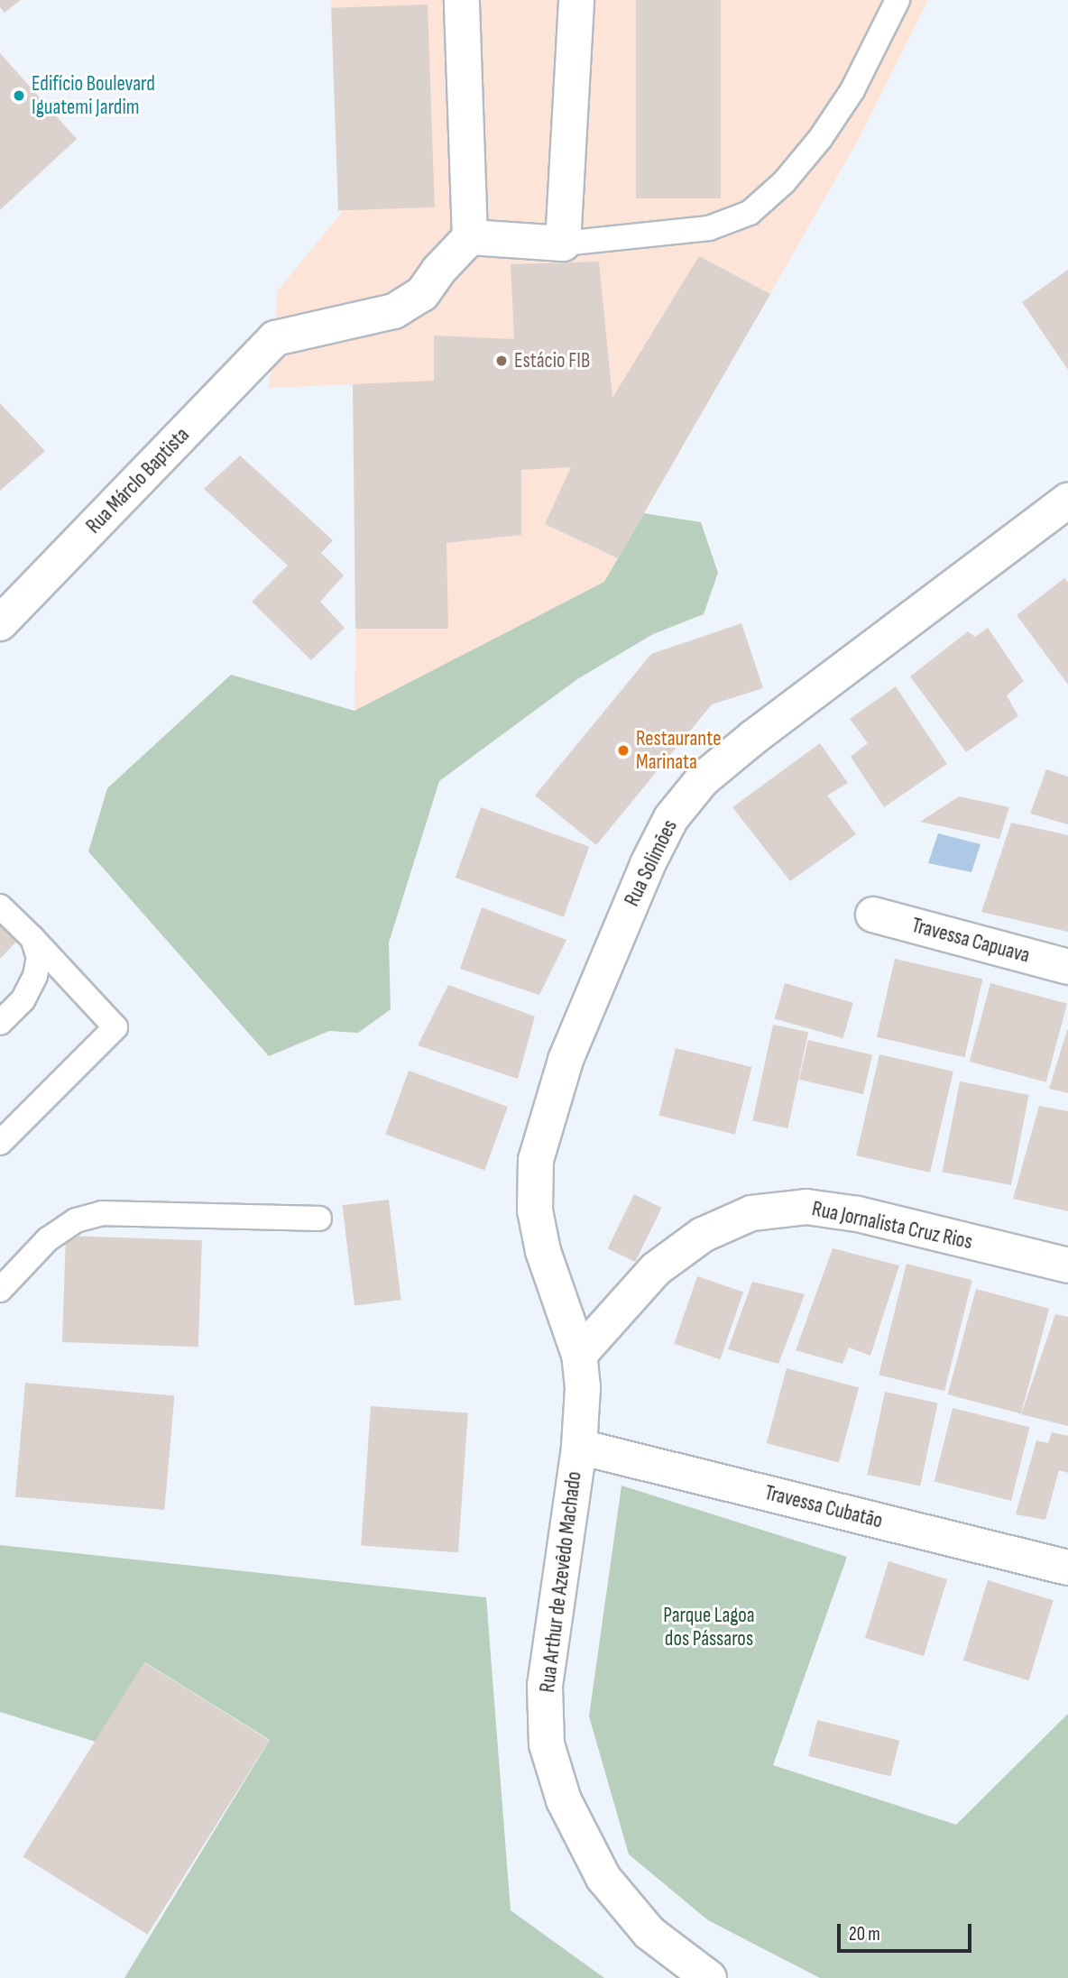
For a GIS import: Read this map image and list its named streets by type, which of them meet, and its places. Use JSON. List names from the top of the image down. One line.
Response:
{"streets":{"street":["Rua Márclo Baptista","Rua Solimões","Travessa Capuava","Rua Jornalista Cruz Rios","Travessa Cubatão","Rua Arthur de Azevêdo Machado"]},"crossings":[["Rua Solimões","Rua Jornalista Cruz Rios"],["Rua Solimões","Rua Arthur de Azevêdo Machado"],["Rua Jornalista Cruz Rios","Rua Arthur de Azevêdo Machado"],["Travessa Cubatão","Rua Arthur de Azevêdo Machado"]],"parks":["Parque Lagoa dos Pássaros"],"places":["Edifício Boulevard Iguatemi Jardim","Estácio FIB","Restaurante Marinata"],"scale_bar":"20 m"}
